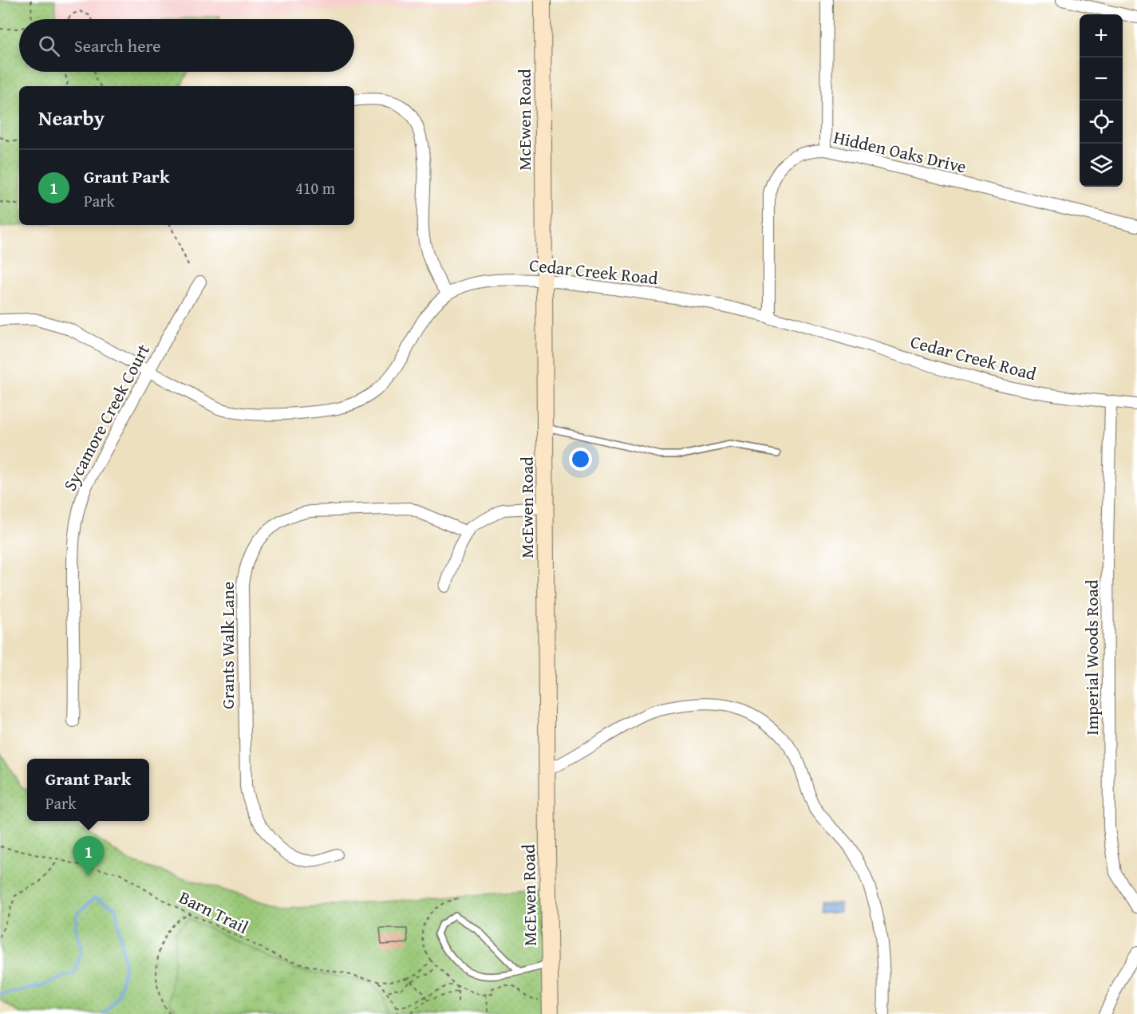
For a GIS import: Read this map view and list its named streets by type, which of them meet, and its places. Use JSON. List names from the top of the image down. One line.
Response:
{"streets":{"street":["McEwen Road","Hidden Oaks Drive","Cedar Creek Road","Sycamore Creek Court","Grants Walk Lane","Imperial Woods Road"],"path":["Barn Trail"]},"crossings":[["McEwen Road","Cedar Creek Road"],["Hidden Oaks Drive","Cedar Creek Road"],["Cedar Creek Road","Sycamore Creek Court"],["Cedar Creek Road","Imperial Woods Road"]],"page":{"map_buttons":["+","−"],"search":"Search here","heading":"Nearby","list":[{"mark":"1","name":"Grant Park","note":"Park","value":"410 m"}],"popup":["Grant Park","Park"],"pins":"1"}}
